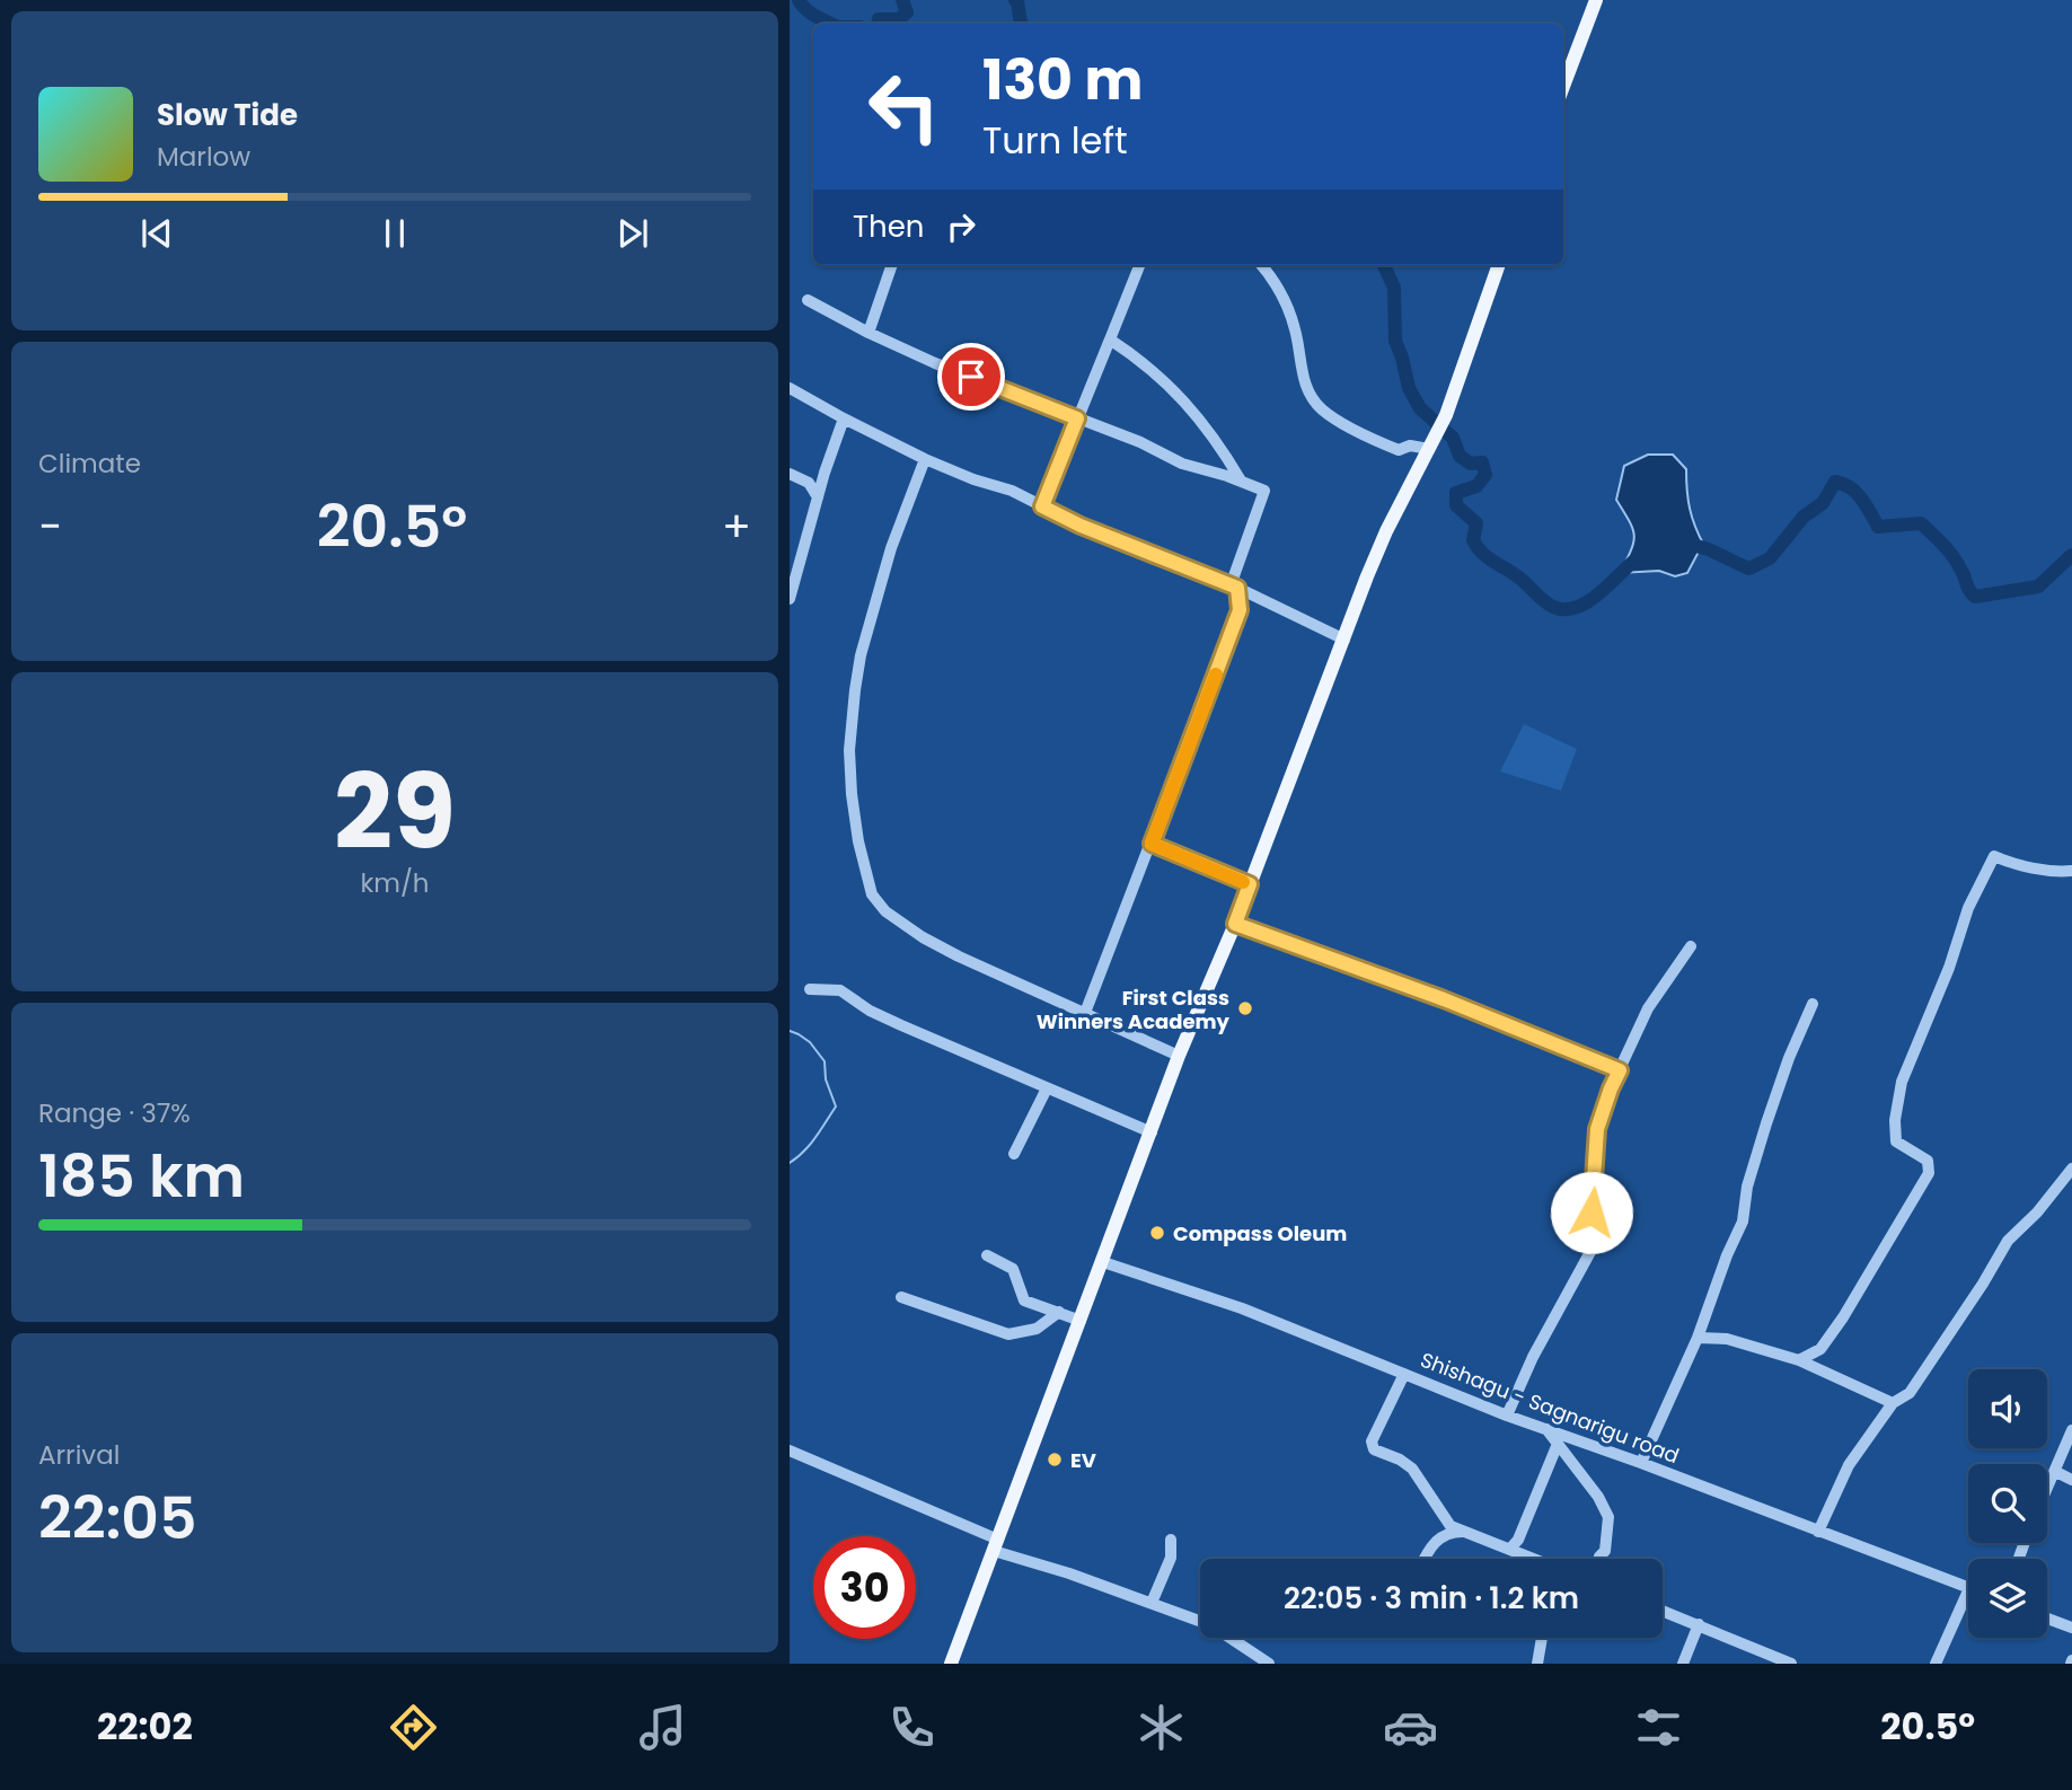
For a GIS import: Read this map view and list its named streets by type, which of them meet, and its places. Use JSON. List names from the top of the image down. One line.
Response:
{"streets":{"street":["Shishagu - Sagnarigu road"]},"places":["First Class Winners Academy","Compass Oleum","EV"],"page":{"turn":["130 m","Turn left"],"song":["Slow Tide","Marlow"],"then":"Then","tile":["Climate",["29","km/h"],["Range · 37%","185 km"],["Arrival","22:05"]],"heat":["−","20.5°","+"],"limit":"30","trip":"22:05 · 3 min · 1.2 km","tabs":["22:02","20.5°"]}}
